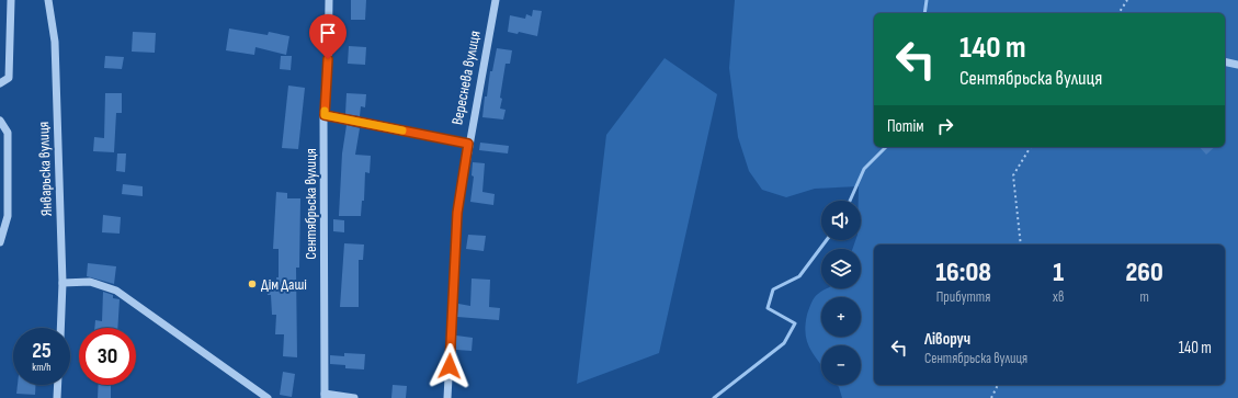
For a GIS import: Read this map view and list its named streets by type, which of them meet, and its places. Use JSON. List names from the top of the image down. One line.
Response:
{"streets":{"street":["Вереснева вулиця","Январьска вулиця","Сентябрьска вулиця"]},"places":["Дім Даші"],"page":{"turn":["140 m","Сентябрьска вулиця"],"then":"Потім","map_buttons":["+","−"],"eta":["16:08","Прибуття","1","хв","260","m"],"list":[{"name":"Ліворуч","note":"Сентябрьска вулиця","value":"140 m"}],"speed":"25 km/h","limit":"30"}}
